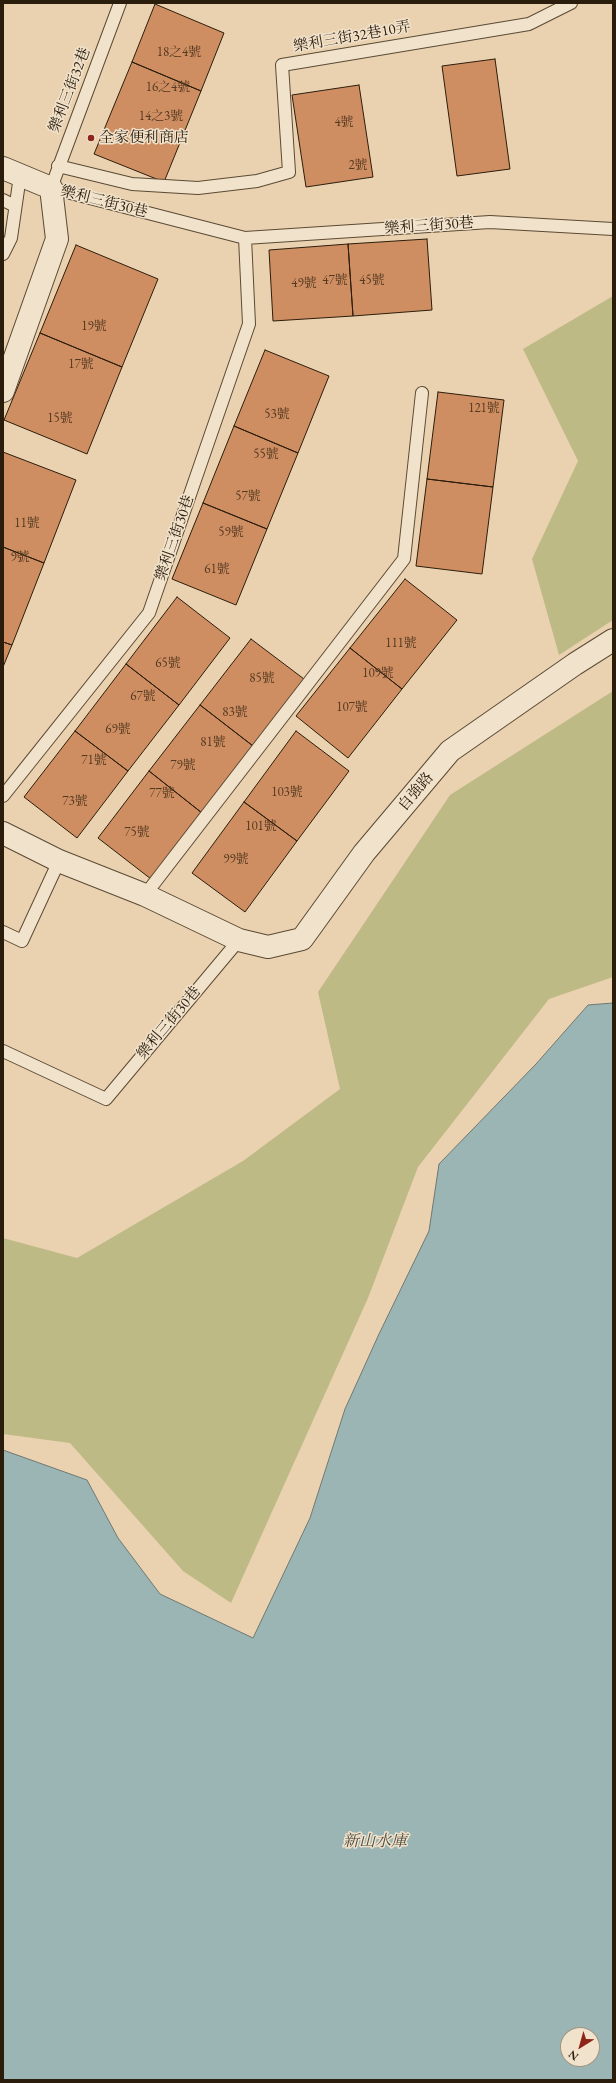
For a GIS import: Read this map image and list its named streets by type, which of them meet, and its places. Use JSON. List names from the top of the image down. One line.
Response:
{"streets":{"street":["樂利三街30巷","自強路"],"lane":["樂利三街32巷10弄","樂利三街32巷"]},"crossings":[["樂利三街32巷10弄","樂利三街32巷"],["樂利三街32巷","樂利三街30巷"],["樂利三街30巷","自強路"]],"water":["新山水庫"],"places":["全家便利商店"],"house_numbers":["18之4號","16之4號","14之3號","4號","2號","47號","45號","49號","19號","17號","121號","53號","15號","55號","57號","11號","59號","9號","61號","111號","65號","109號","85號","67號","107號","83號","69號","81號","71號","79號","103號","77號","73號","101號","75號","99號"],"north":"bottom left"}
